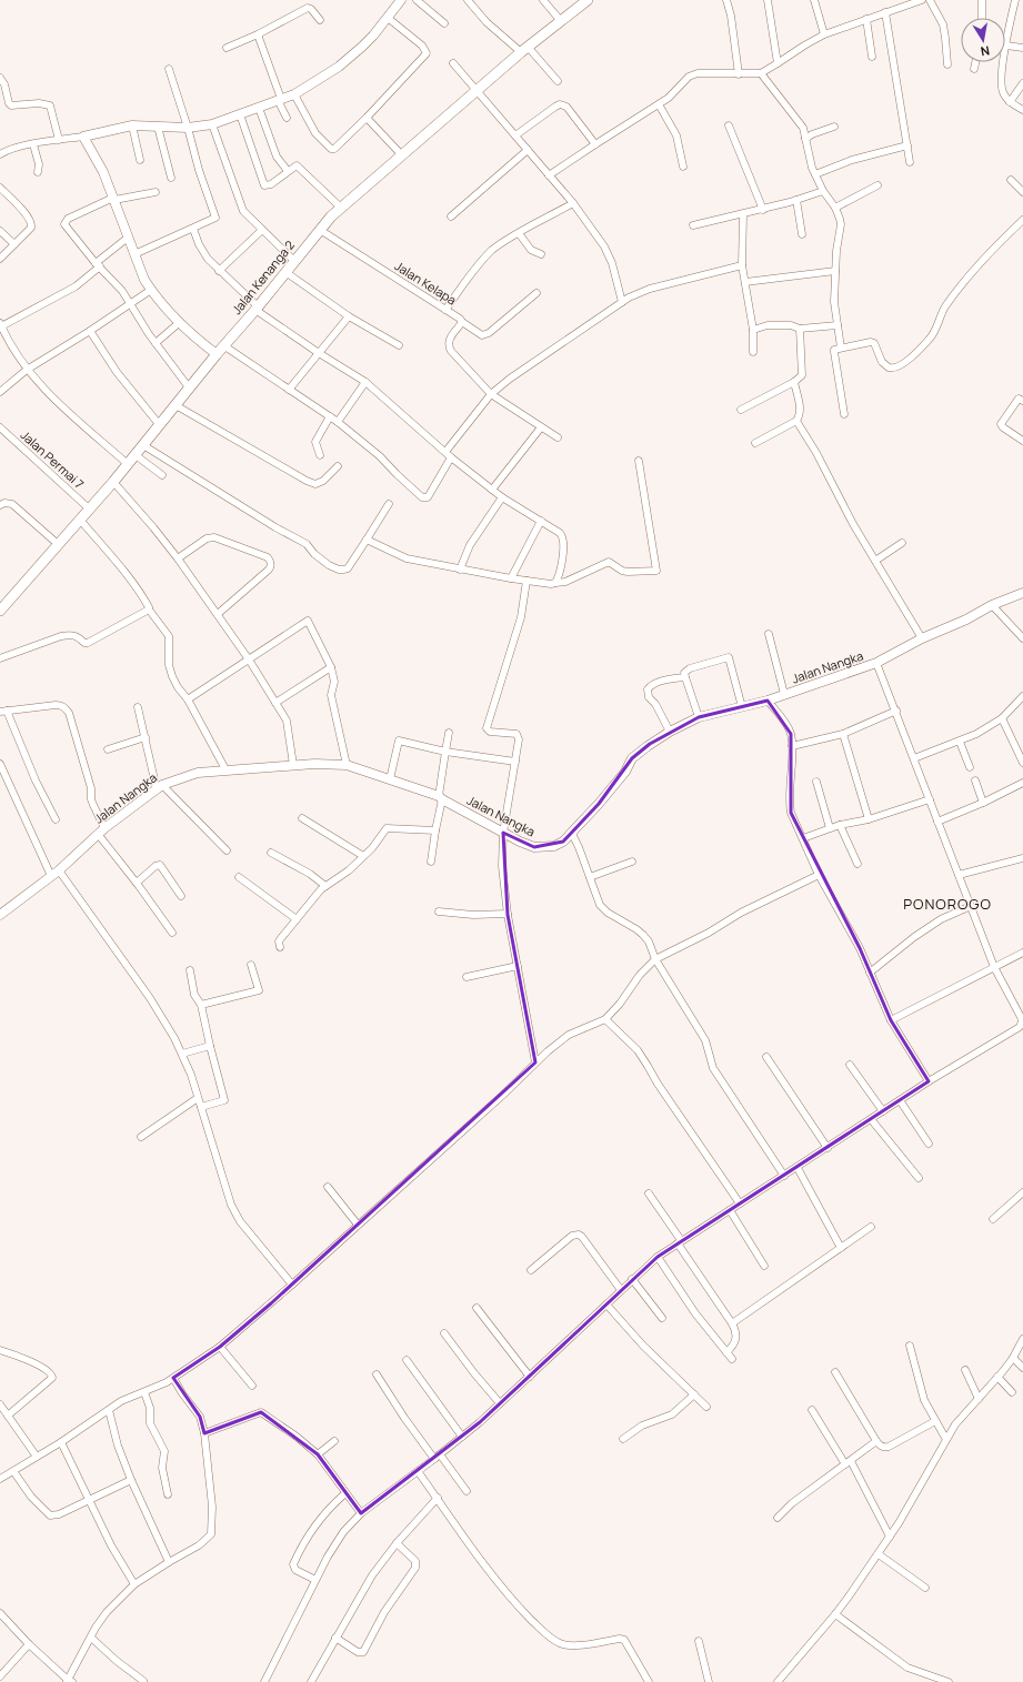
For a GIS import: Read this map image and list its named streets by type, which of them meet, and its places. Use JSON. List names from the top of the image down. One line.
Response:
{"streets":{"main road":["Jalan Kenanga 2"],"street":["Jalan Kelapa","Jalan Permai 7","Jalan Nangka"]},"crossings":[["Jalan Kenanga 2","Jalan Kelapa"],["Jalan Kenanga 2","Jalan Permai 7"]],"districts":["PONOROGO"],"north":"bottom"}
